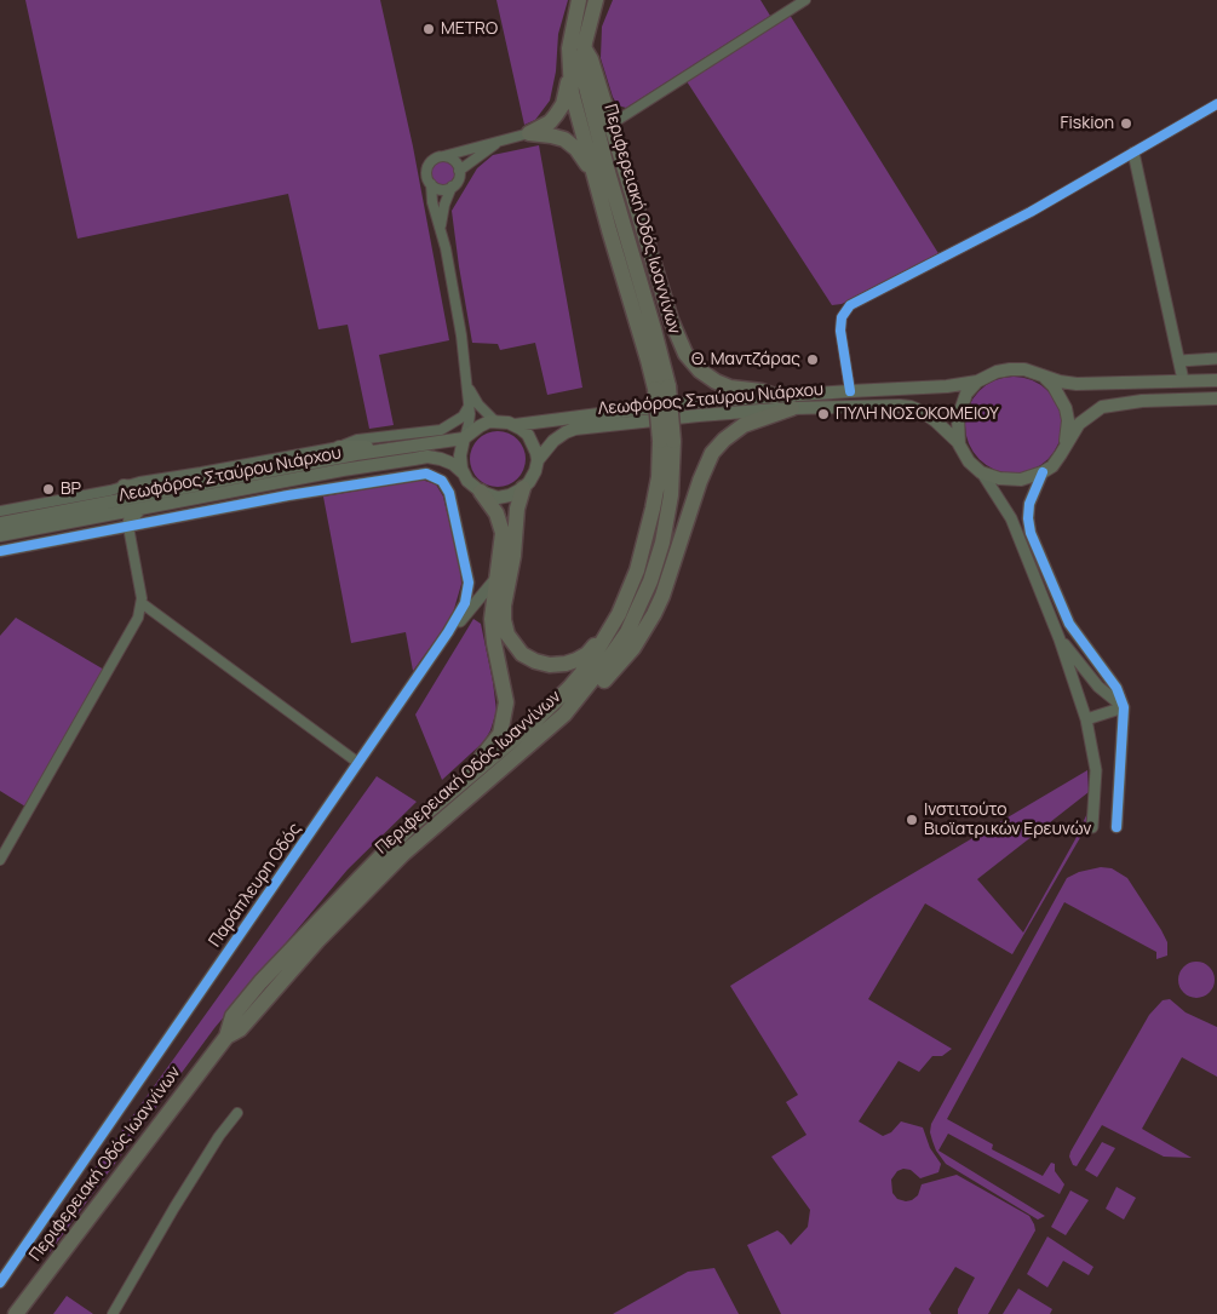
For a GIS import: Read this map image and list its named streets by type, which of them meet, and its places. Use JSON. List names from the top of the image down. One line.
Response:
{"streets":{"highway":["Περιφερειακή Οδός Ιωαννίνων"],"main road":["Λεωφόρος Σταύρου Νιάρχου"],"street":["Παράπλευρη Οδός"]},"places":["METRO","Fiskion","Θ. Μαντζάρας","ΠΥΛΗ ΝΟΣΟΚΟΜΕΙΟΥ","BP","Ινστιτούτο Βιοϊατρικών Ερευνών"]}
